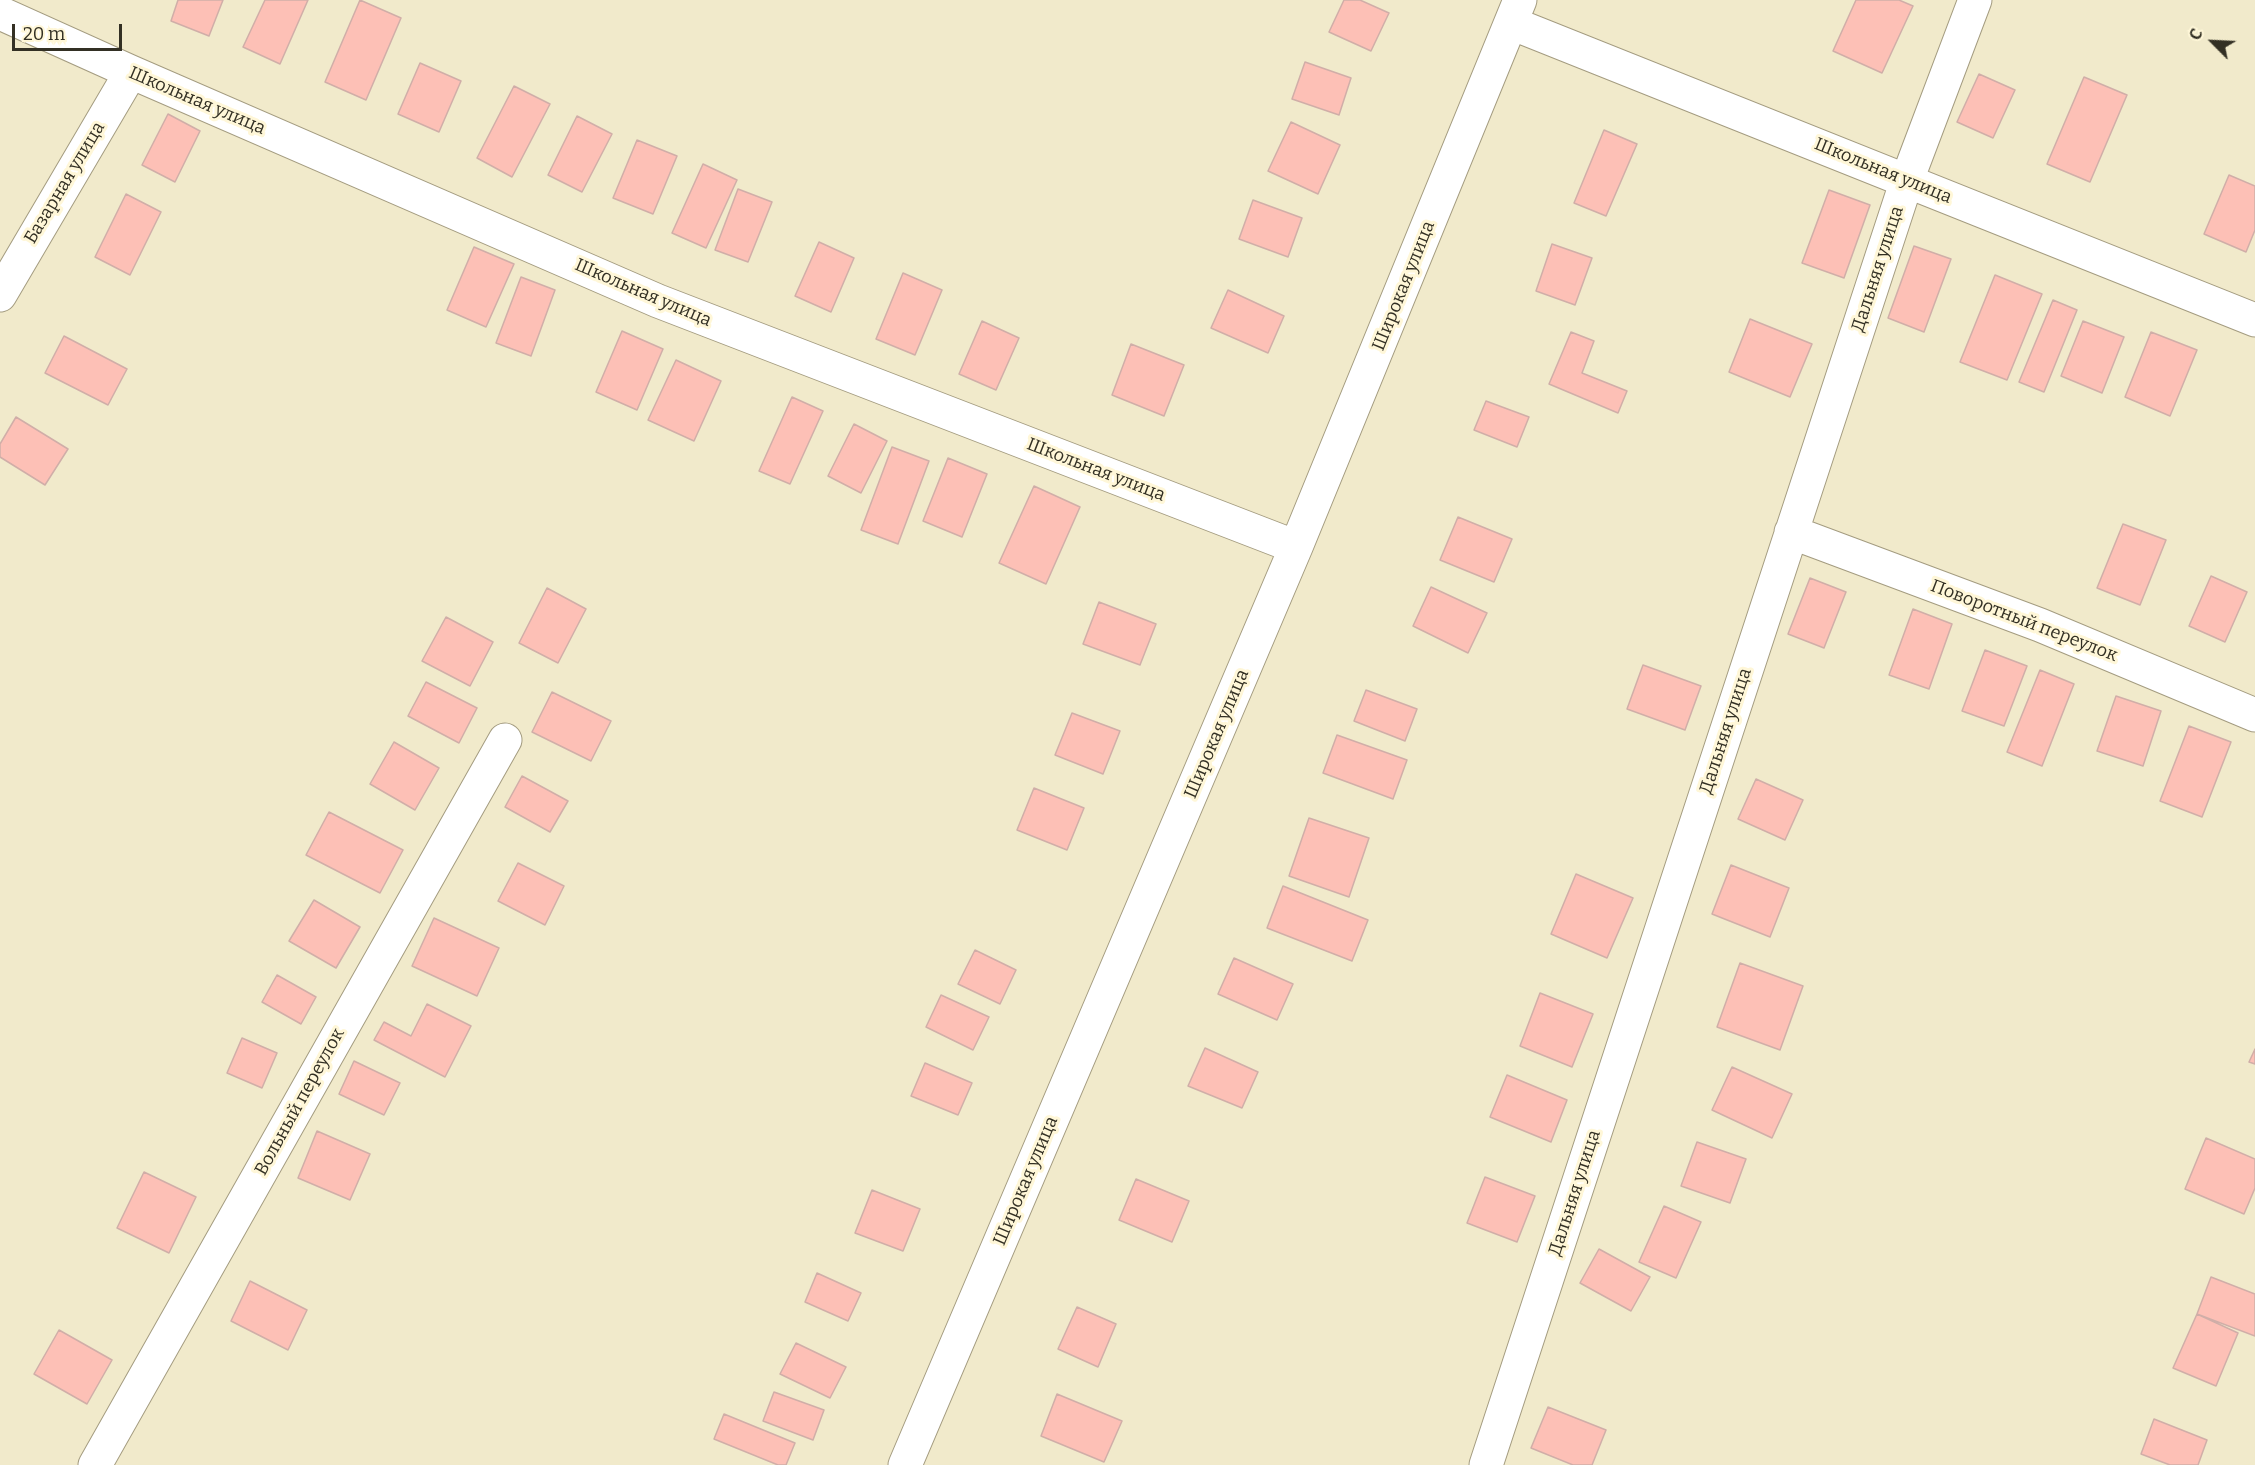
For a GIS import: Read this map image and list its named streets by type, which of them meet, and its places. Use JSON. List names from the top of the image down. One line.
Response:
{"streets":{"street":["Школьная улица","Базарная улица","Дальняя улица","Широкая улица","Поворотный переулок","Вольный переулок"]},"crossings":[["Школьная улица","Базарная улица"],["Школьная улица","Дальняя улица"],["Школьная улица","Широкая улица"],["Дальняя улица","Поворотный переулок"]],"scale_bar":"20 m","north":"top left"}
